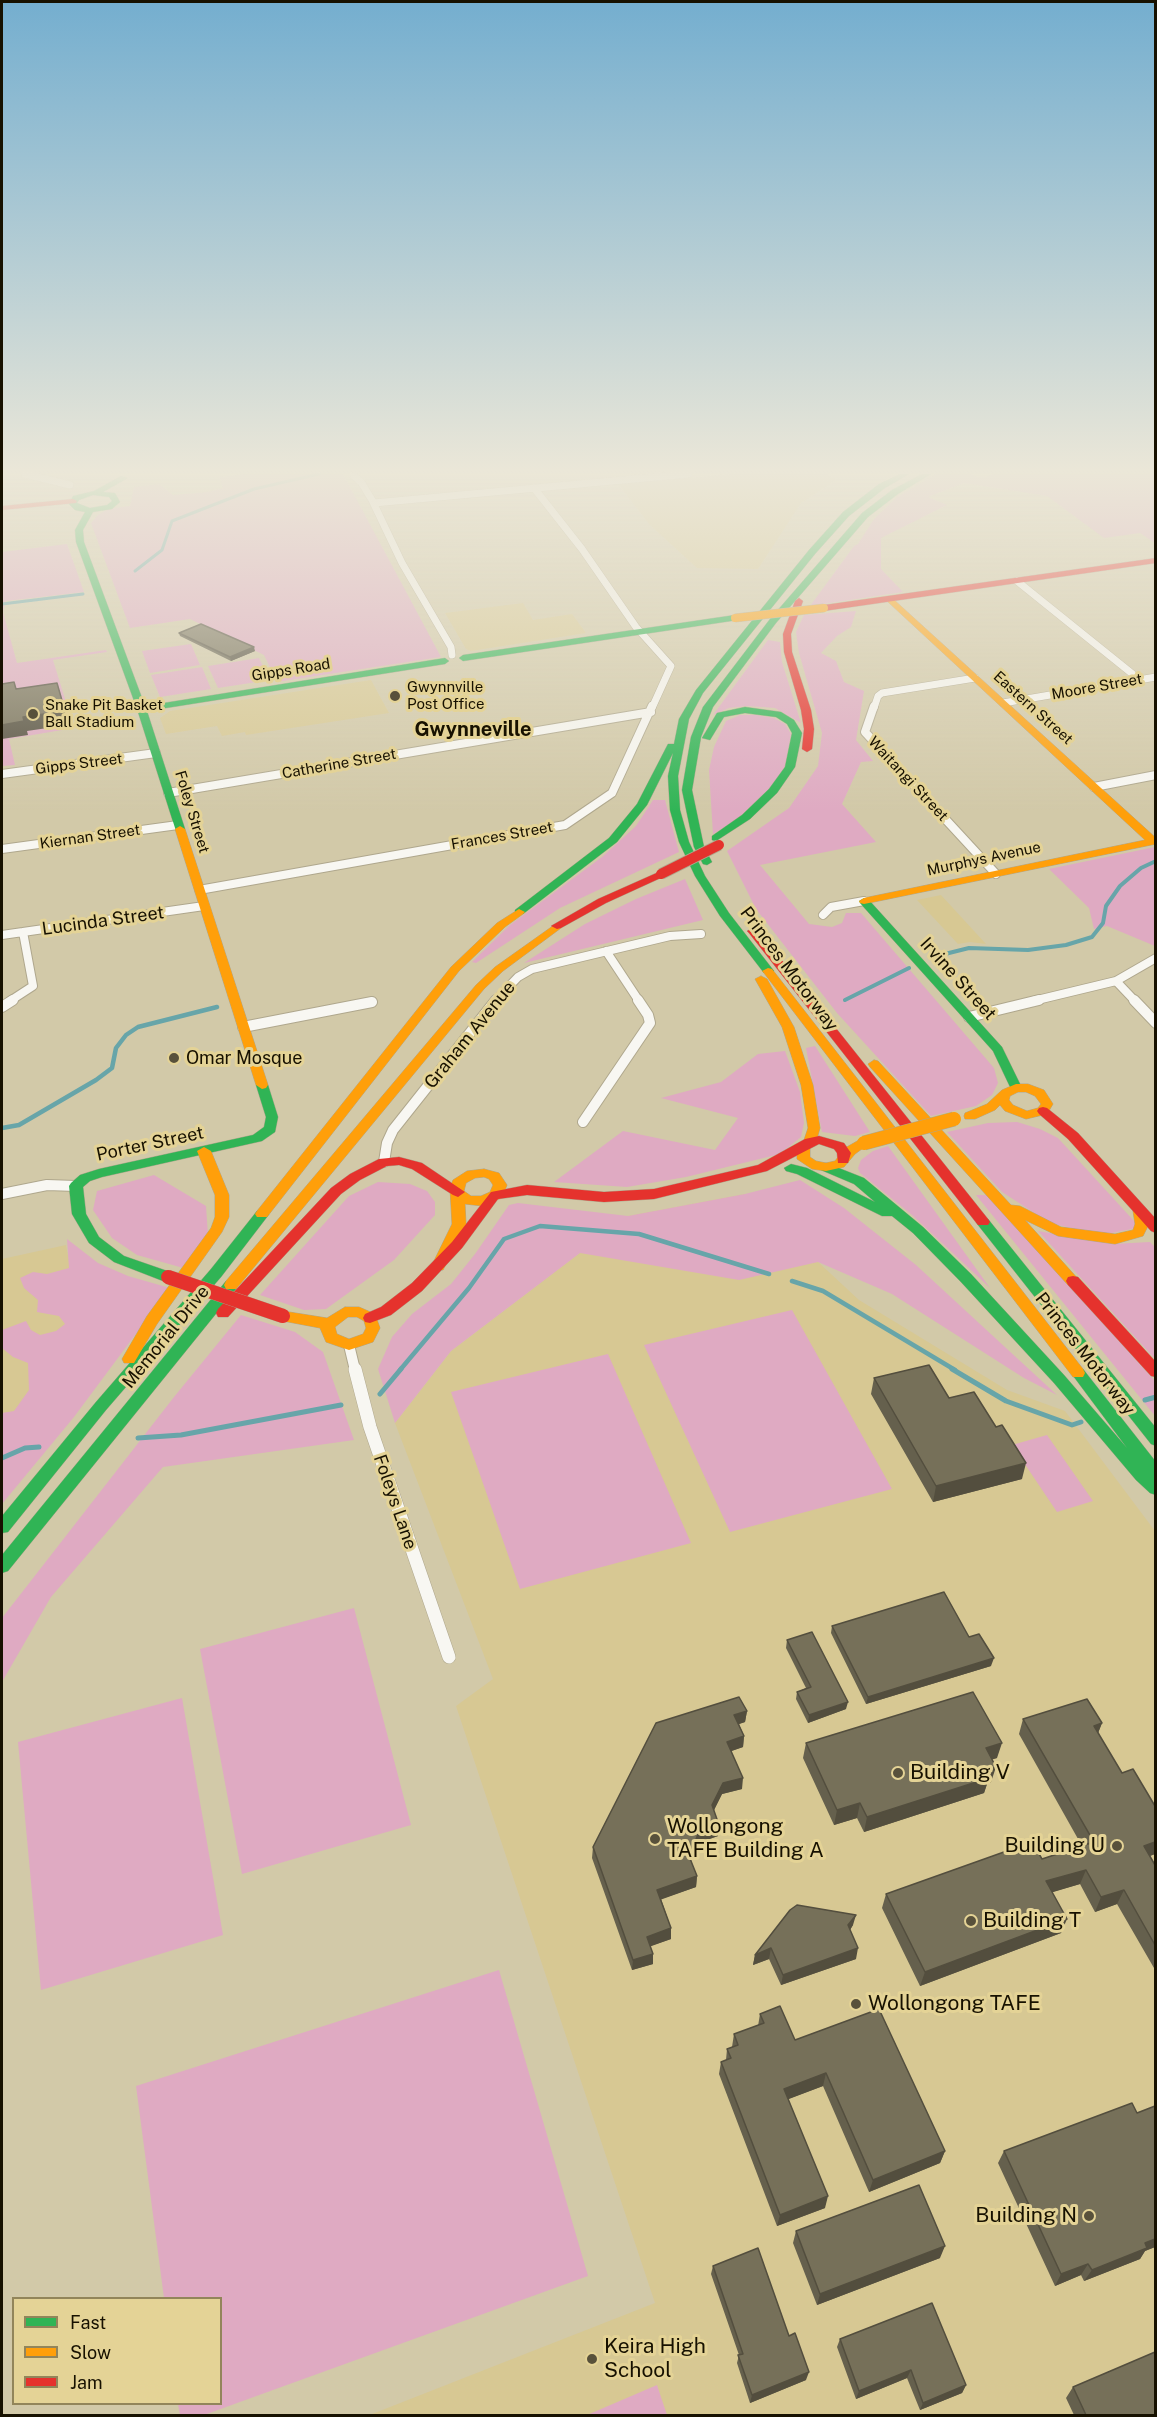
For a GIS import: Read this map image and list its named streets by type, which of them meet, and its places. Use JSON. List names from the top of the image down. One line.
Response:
{"streets":{"main road":["Gipps Road","Eastern Street","Foley Street","Murphys Avenue","Princes Motorway","Irvine Street","Porter Street","Memorial Drive"],"street":["Moore Street","Gipps Street","Catherine Street","Waitangi Street","Frances Street","Kiernan Street","Lucinda Street","Graham Avenue","Foleys Lane"]},"crossings":[["Gipps Road","Eastern Street"],["Gipps Road","Foley Street"],["Gipps Road","Frances Street"],["Moore Street","Eastern Street"],["Eastern Street","Waitangi Street"],["Eastern Street","Murphys Avenue"],["Gipps Street","Foley Street"],["Catherine Street","Foley Street"],["Catherine Street","Frances Street"],["Waitangi Street","Murphys Avenue"],["Foley Street","Frances Street"],["Foley Street","Kiernan Street"],["Foley Street","Lucinda Street"],["Foley Street","Porter Street"],["Murphys Avenue","Irvine Street"]],"districts":["Gwynneville"],"places":["Gwynnville Post Office","Snake Pit Basket Ball Stadium","Omar Mosque","Building V","Wollongong TAFE Building A","Building U","Building T","Wollongong TAFE","Building N","Keira High School"],"legend":["Fast","Slow","Jam"]}
